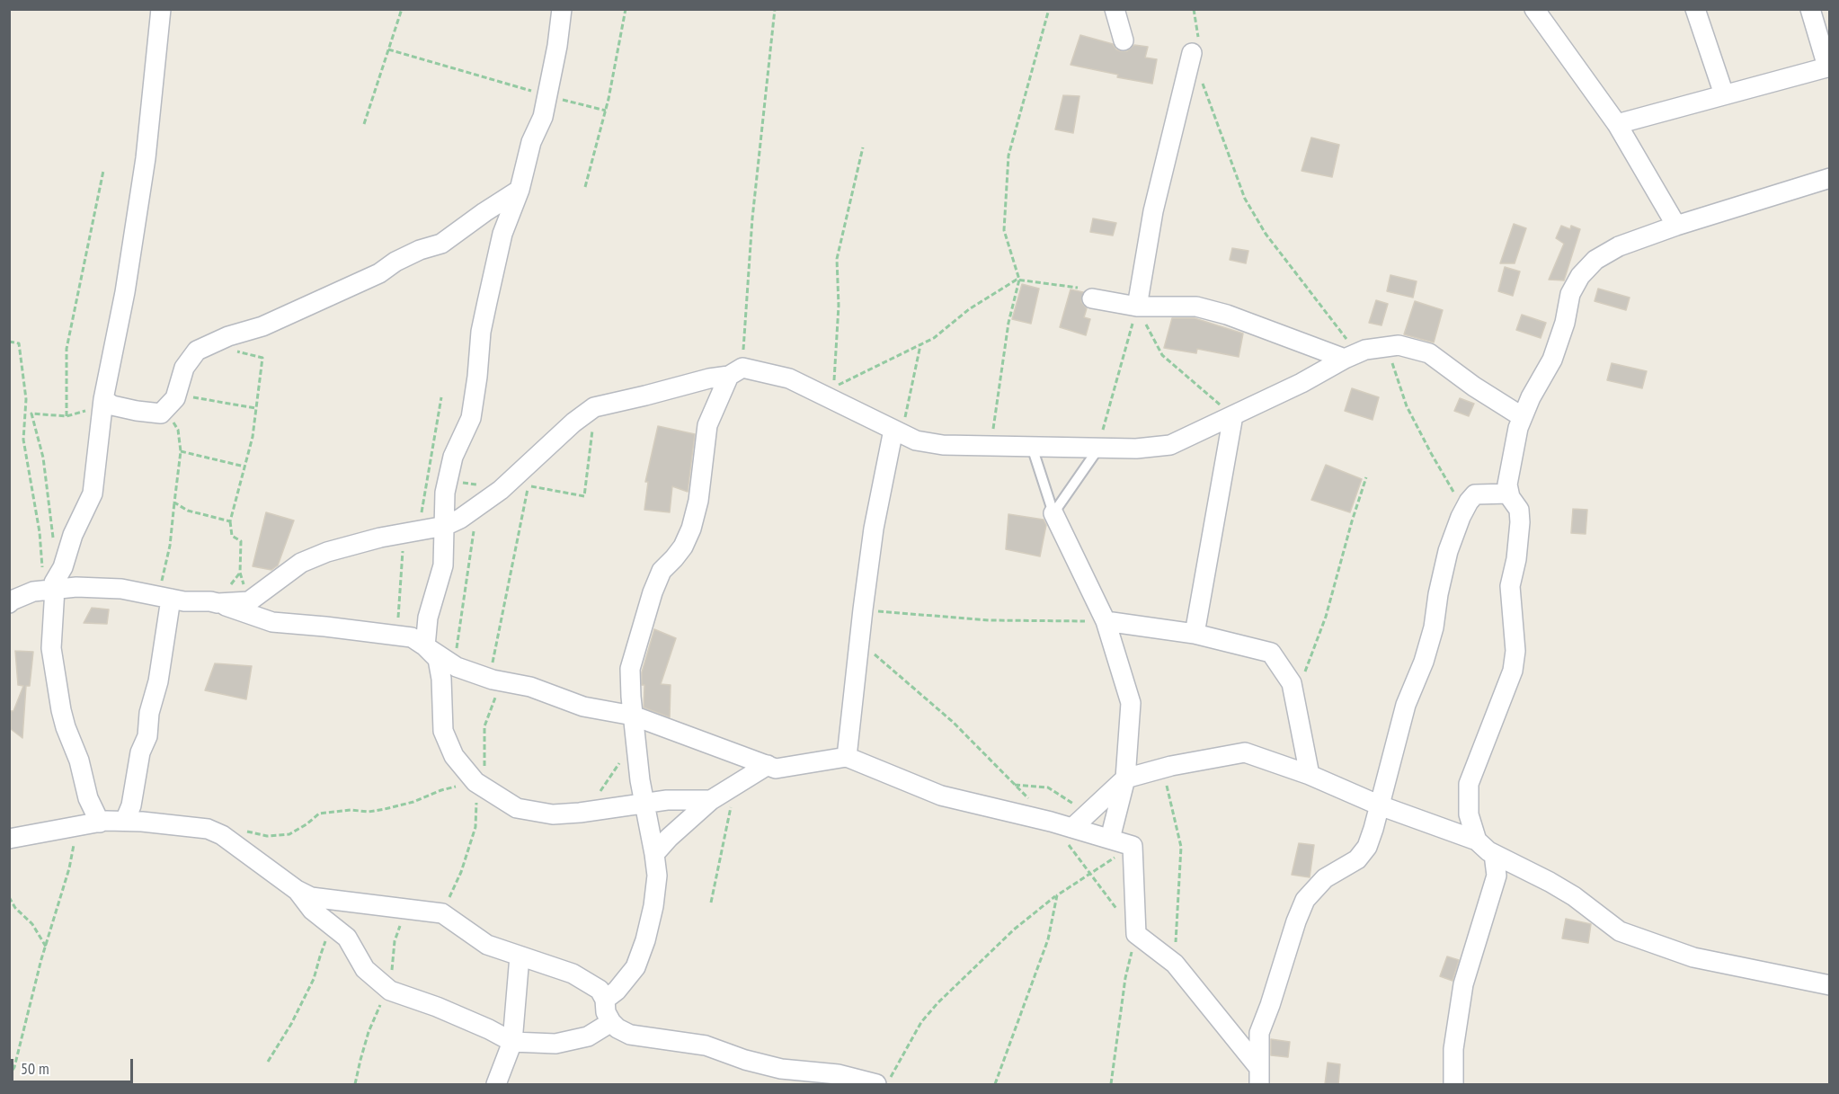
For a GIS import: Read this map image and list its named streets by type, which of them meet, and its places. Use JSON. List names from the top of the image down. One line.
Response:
{"scale_bar":"50 m"}
